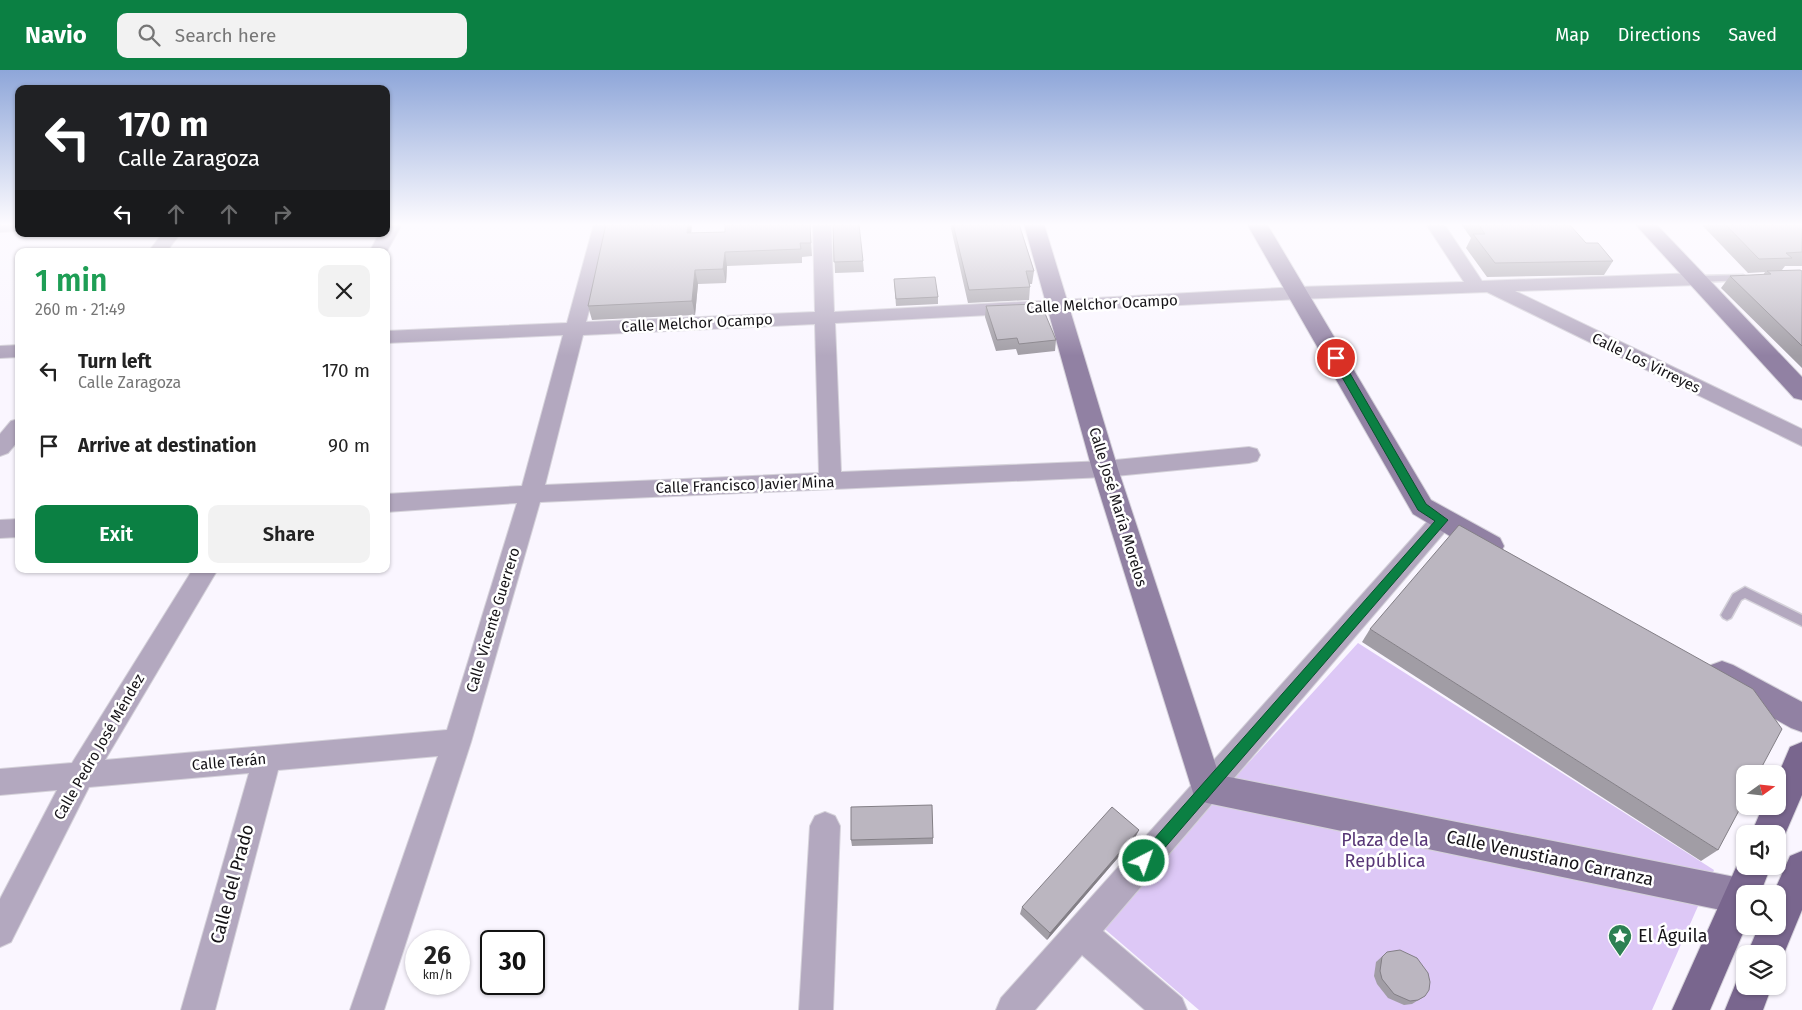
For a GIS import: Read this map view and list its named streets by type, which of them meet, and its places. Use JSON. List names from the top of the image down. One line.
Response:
{"streets":{"main road":["Calle José María Morelos","Calle Venustiano Carranza"],"street":["Calle Melchor Ocampo","Calle Los Virreyes","Calle Francisco Javier Mina","Calle Vicente Guerrero","Calle Pedro José Méndez","Calle Terán","Calle del Prado"]},"crossings":[["Calle Melchor Ocampo","Calle Los Virreyes"],["Calle Melchor Ocampo","Calle José María Morelos"],["Calle Melchor Ocampo","Calle Vicente Guerrero"],["Calle Francisco Javier Mina","Calle José María Morelos"],["Calle Francisco Javier Mina","Calle Vicente Guerrero"],["Calle José María Morelos","Calle Venustiano Carranza"],["Calle Vicente Guerrero","Calle Terán"],["Calle Pedro José Méndez","Calle Terán"],["Calle Terán","Calle del Prado"]],"parks":["Plaza de la República"],"places":{"place":["El Águila"]},"north":"right","page":{"header":"Navio","search":"Search here","nav":["Map","Directions","Saved"],"turn":["170 m","Calle Zaragoza"],"heading":["1 min","260 m · 21:49"],"list":[{"name":"Turn left","note":"Calle Zaragoza","value":"170 m"},{"name":"Arrive at destination","value":"90 m"}],"buttons":["Exit","Share"],"speed":"26 km/h","limit":"30"}}
